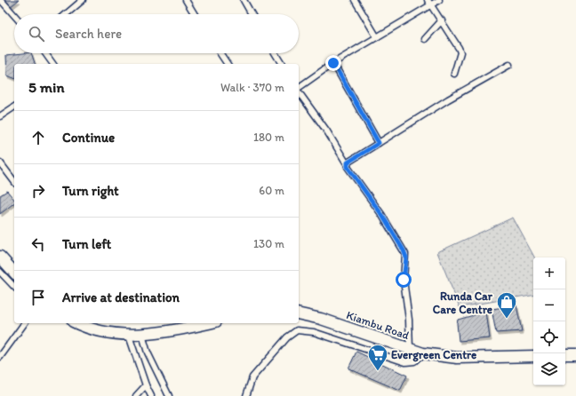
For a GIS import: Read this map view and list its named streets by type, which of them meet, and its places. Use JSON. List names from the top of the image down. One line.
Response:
{"streets":{"highway":["Kiambu Road"]},"places":{"shop":["Runda Car Care Centre"],"supermarket":["Evergreen Centre"]},"page":{"search":"Search here","heading":["5 min","Walk · 370 m"],"list":[["Continue","180 m"],["Turn right","60 m"],["Turn left","130 m"],"Arrive at destination"],"map_buttons":["+","−"]}}
